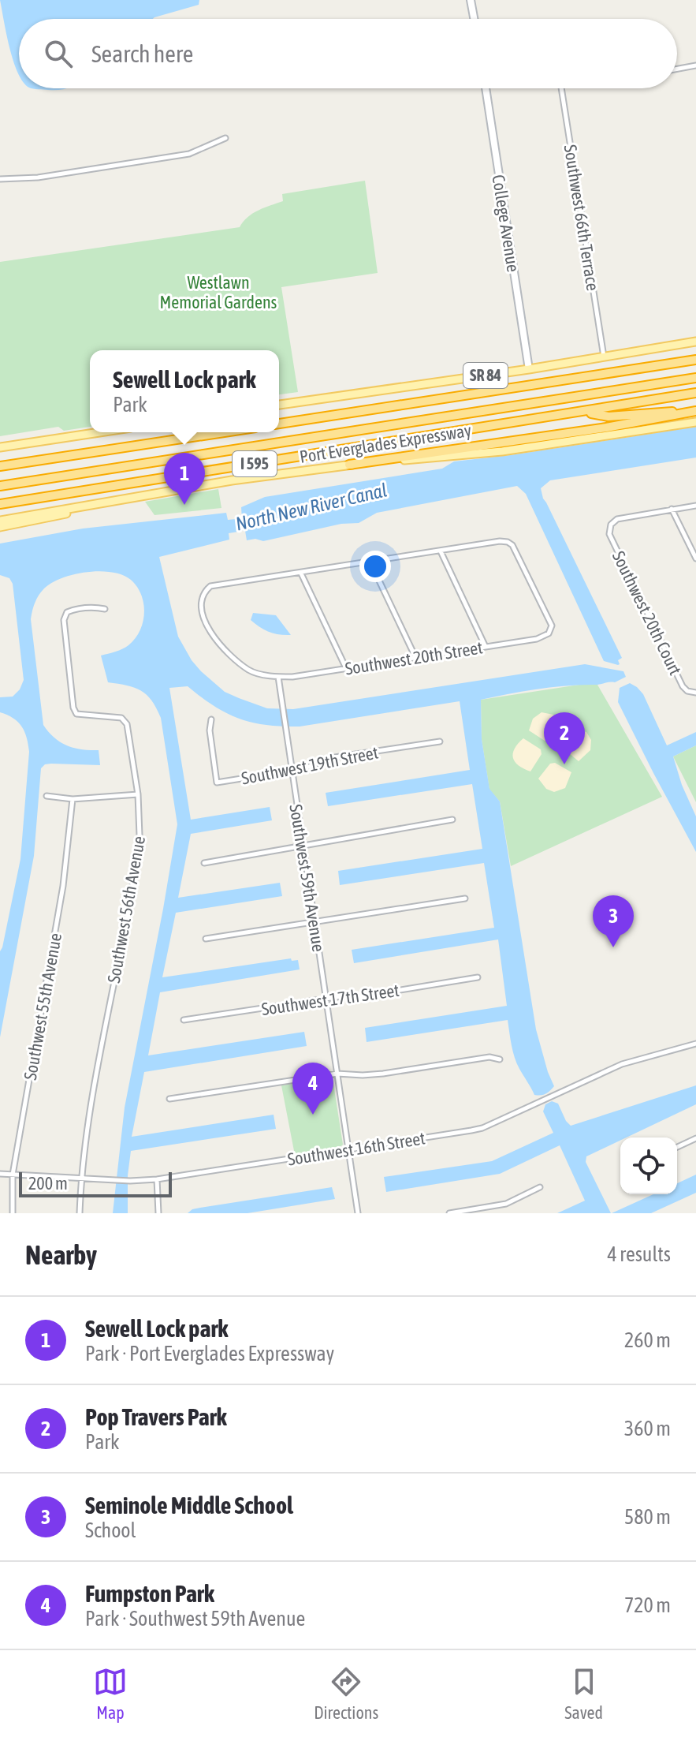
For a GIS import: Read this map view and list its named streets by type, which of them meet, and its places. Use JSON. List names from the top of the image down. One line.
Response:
{"streets":{"highway":["Port Everglades Expressway","I 595"],"main road":["SR 84"],"street":["Southwest 66th Terrace","College Avenue","Southwest 20th Court","Southwest 20th Street","Southwest 19th Street","Southwest 59th Avenue","Southwest 56th Avenue","Southwest 17th Street","Southwest 55th Avenue","Southwest 16th Street"]},"crossings":[["Southwest 66th Terrace","SR 84"],["College Avenue","SR 84"],["Southwest 20th Street","Southwest 59th Avenue"],["Southwest 19th Street","Southwest 59th Avenue"],["Southwest 59th Avenue","Southwest 17th Street"],["Southwest 59th Avenue","Southwest 16th Street"],["Southwest 56th Avenue","Southwest 16th Street"],["Southwest 55th Avenue","Southwest 16th Street"]],"water":["North New River Canal"],"parks":["Westlawn Memorial Gardens"],"scale_bar":"200 m","page":{"search":"Search here","popup":["Sewell Lock park","Park"],"pins":["1","2","3","4"],"scale":"200 m","heading":["Nearby","4 results"],"list":[{"mark":"1","name":"Sewell Lock park","note":"Park · Port Everglades Expressway","value":"260 m"},{"mark":"2","name":"Pop Travers Park","note":"Park","value":"360 m"},{"mark":"3","name":"Seminole Middle School","note":"School","value":"580 m"},{"mark":"4","name":"Fumpston Park","note":"Park · Southwest 59th Avenue","value":"720 m"}],"nav":["Map","Directions","Saved"]}}
